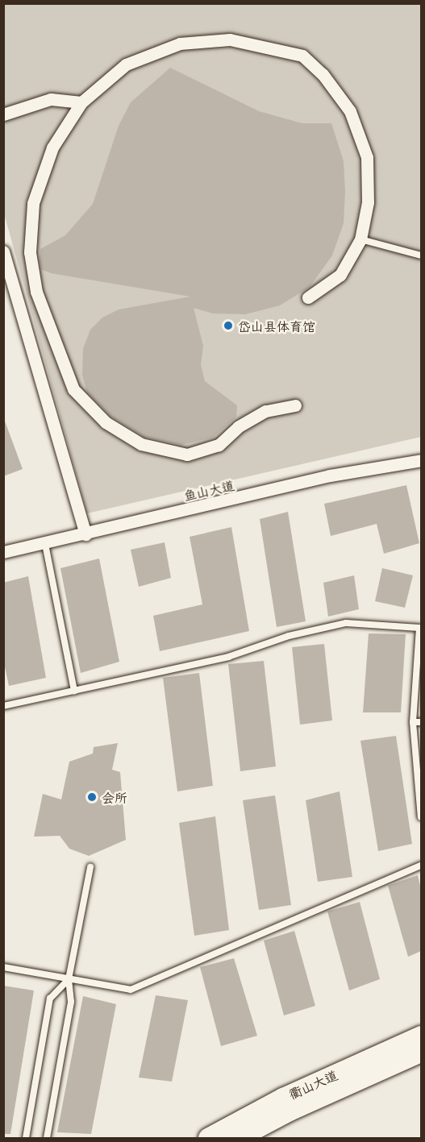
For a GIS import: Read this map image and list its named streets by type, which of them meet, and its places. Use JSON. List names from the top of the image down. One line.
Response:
{"streets":{"main road":["衢山大道"],"street":["鱼山大道"]},"places":["岱山县体育馆","会所"]}
